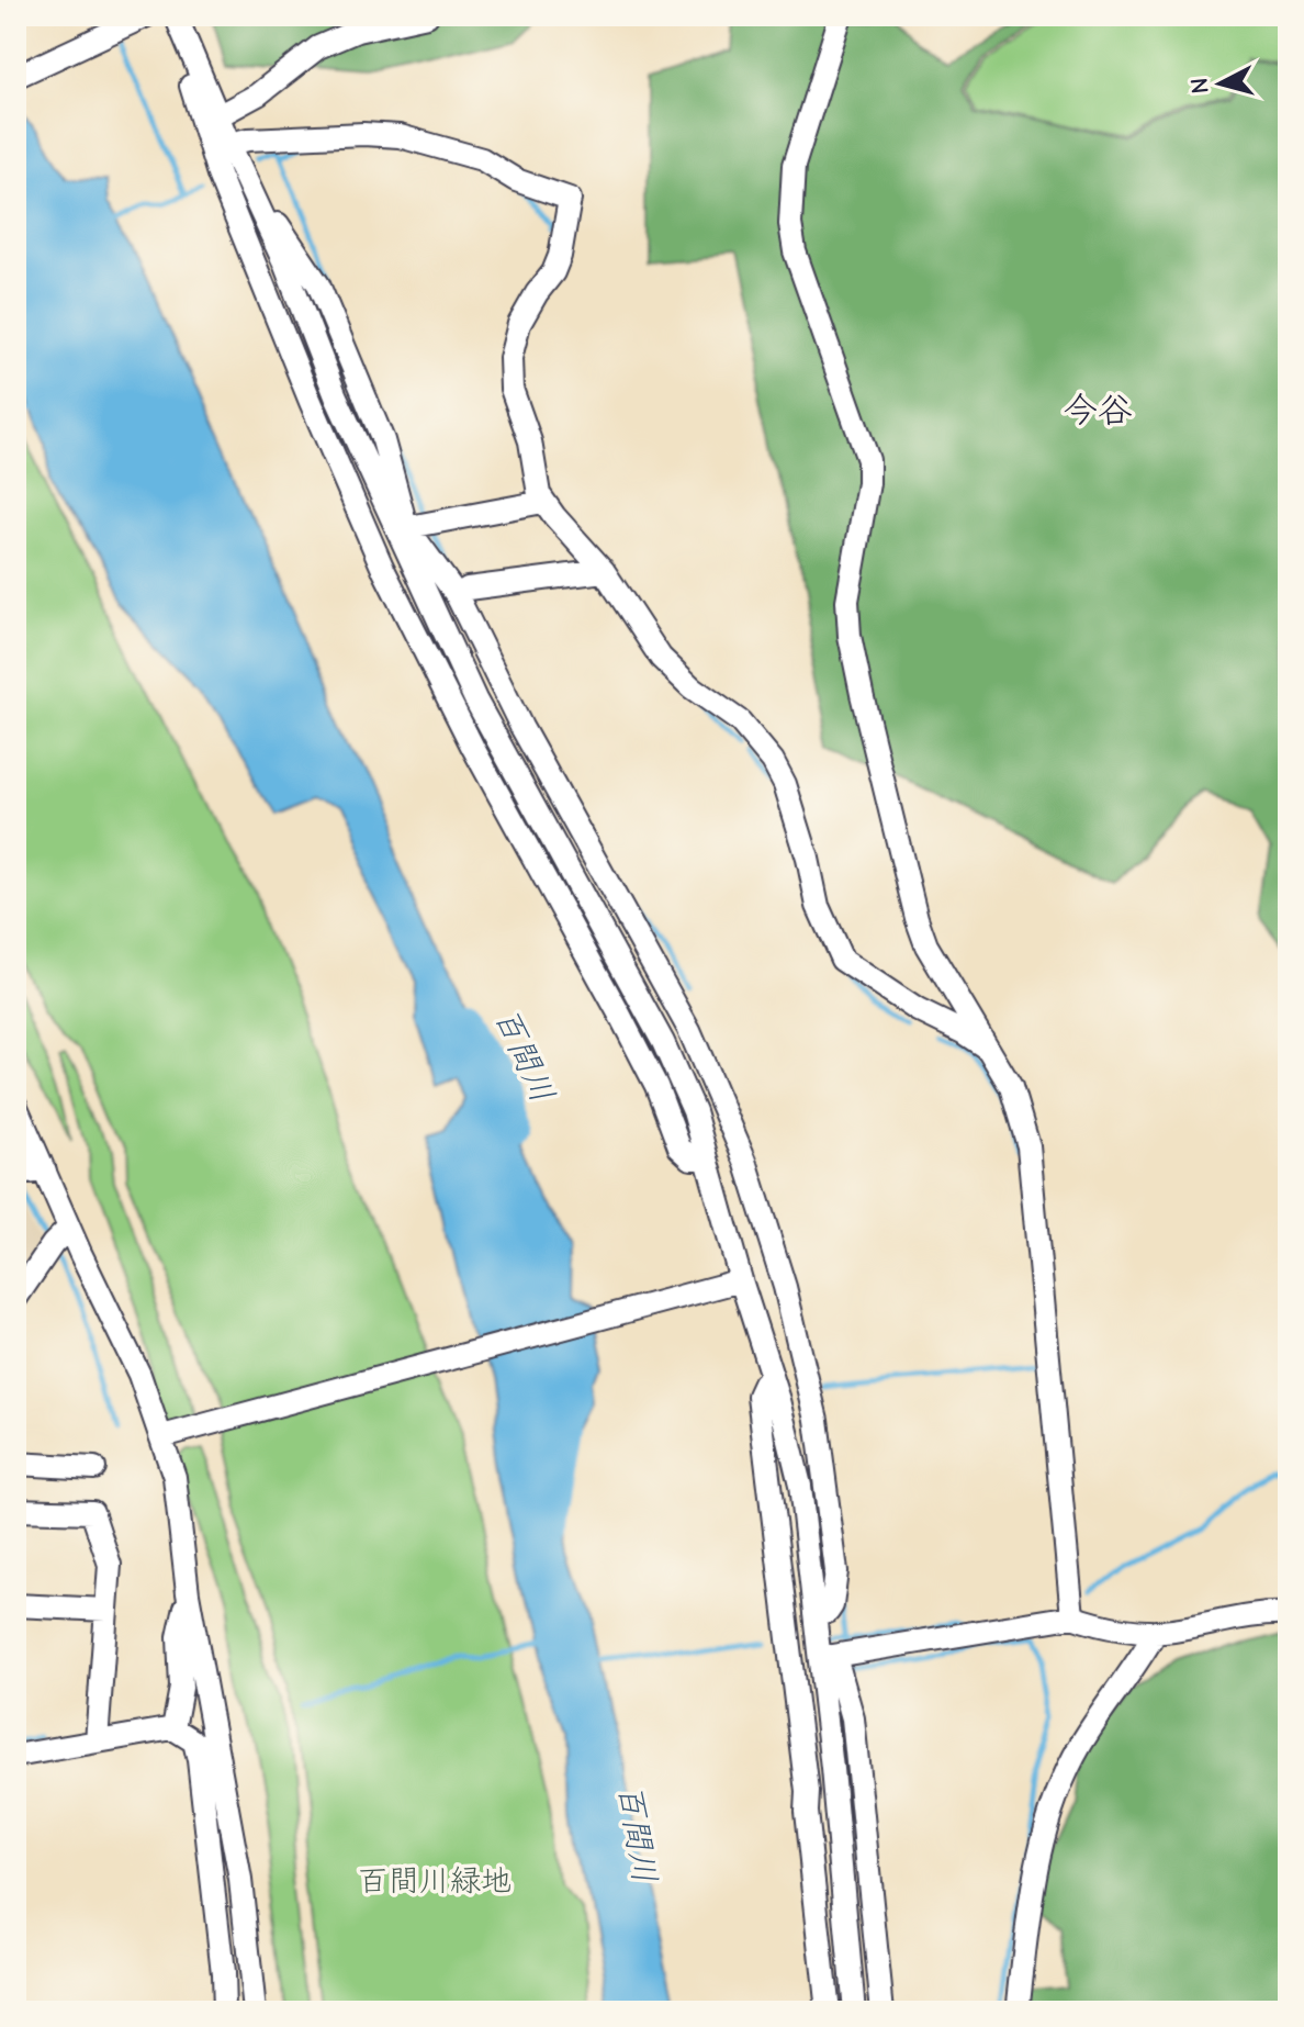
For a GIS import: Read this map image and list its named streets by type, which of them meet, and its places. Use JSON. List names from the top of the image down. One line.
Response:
{"districts":["今谷"],"water":["百間川"],"parks":["百間川緑地"],"north":"left"}
